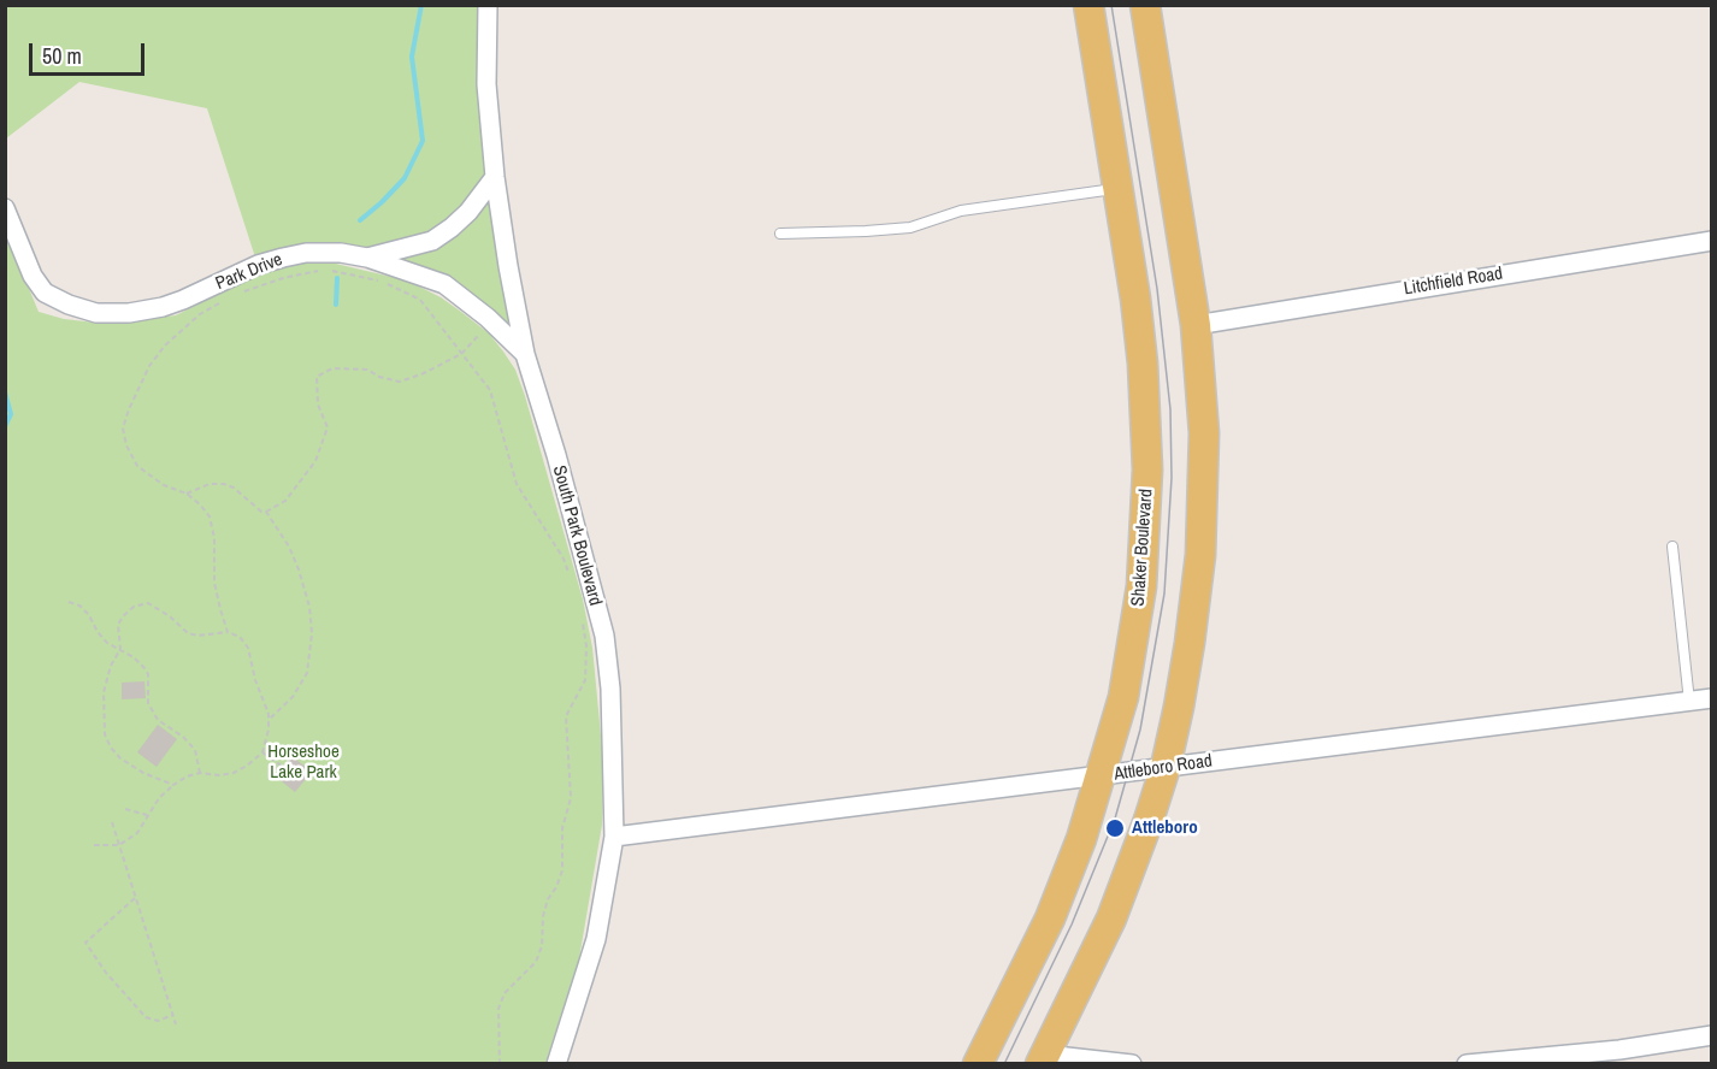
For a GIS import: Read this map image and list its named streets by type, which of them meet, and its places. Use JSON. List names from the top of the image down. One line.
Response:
{"streets":{"main road":["Shaker Boulevard"],"street":["Park Drive","Litchfield Road","South Park Boulevard","Attleboro Road"]},"crossings":[["Park Drive","South Park Boulevard"],["South Park Boulevard","Attleboro Road"],["Shaker Boulevard","Attleboro Road"]],"parks":["Horseshoe Lake Park"],"places":["Attleboro"],"scale_bar":"50 m"}
